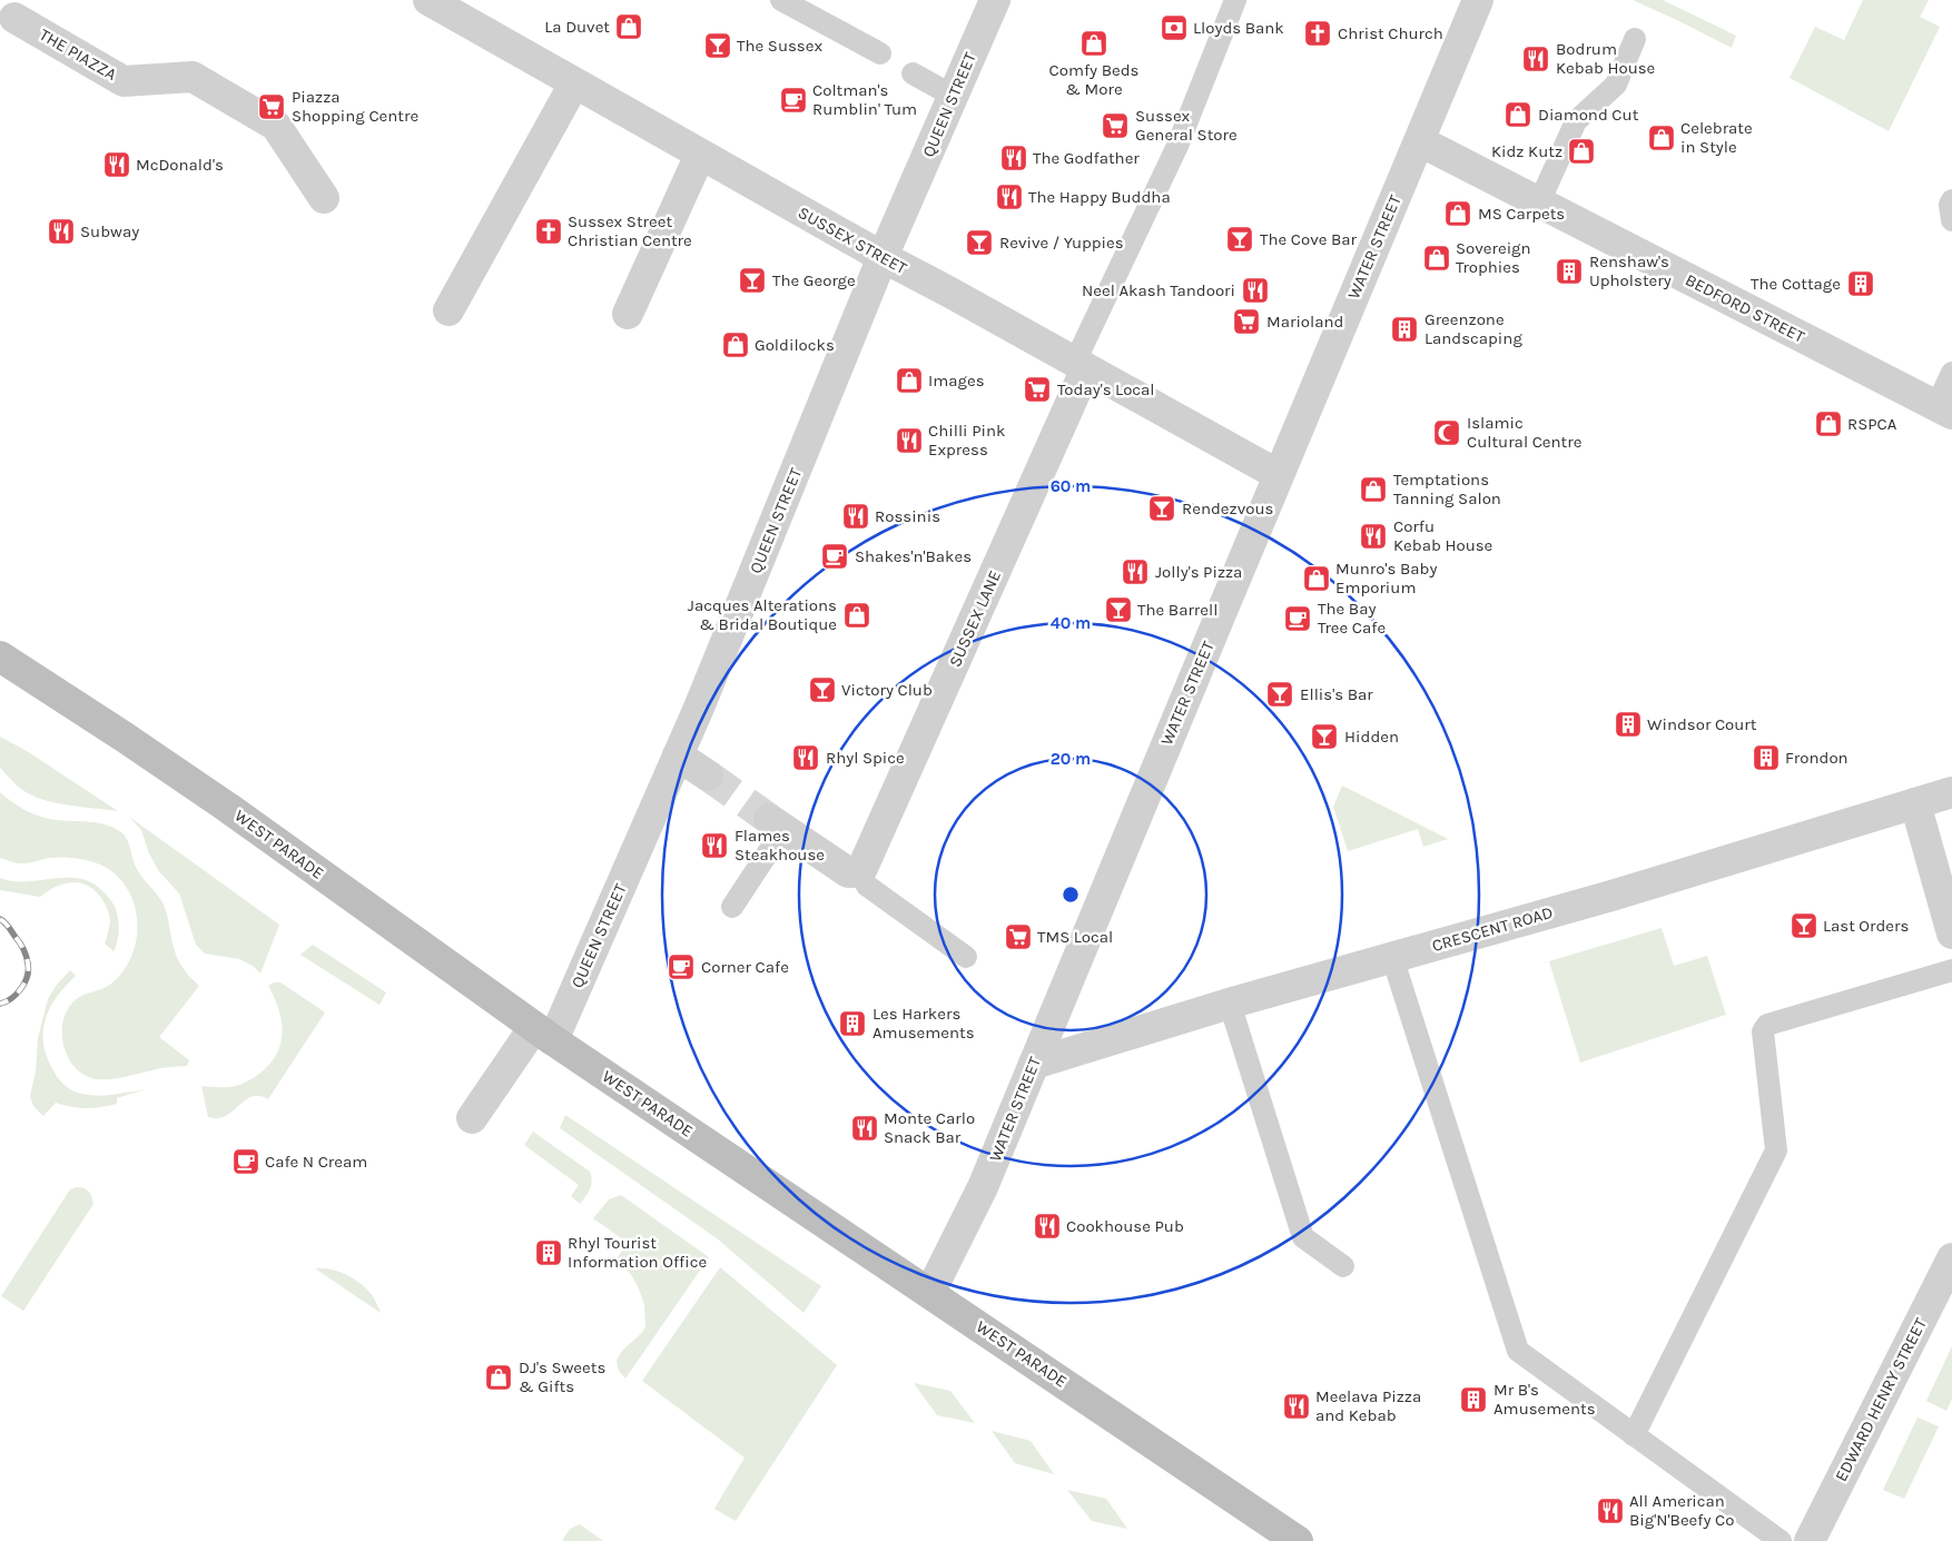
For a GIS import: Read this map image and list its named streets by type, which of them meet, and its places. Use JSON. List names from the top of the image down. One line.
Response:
{"streets":{"main road":["WEST PARADE"],"street":["THE PIAZZA","QUEEN STREET","SUSSEX STREET","WATER STREET","BEDFORD STREET","SUSSEX LANE","CRESCENT ROAD","EDWARD HENRY STREET"]},"crossings":[["QUEEN STREET","SUSSEX STREET"],["QUEEN STREET","WEST PARADE"],["SUSSEX STREET","WATER STREET"],["SUSSEX STREET","SUSSEX LANE"],["WATER STREET","BEDFORD STREET"],["WATER STREET","WEST PARADE"],["WATER STREET","CRESCENT ROAD"]],"places":{"shop":["La Duvet","Comfy Beds & More","Diamond Cut","Celebrate in Style","Kidz Kutz","MS Carpets","Sovereign Trophies","Goldilocks","Images","RSPCA","Temptations Tanning Salon","Munro's Baby Emporium","Jacques Alterations & Bridal Boutique","DJ's Sweets & Gifts"],"bank":["Lloyds Bank"],"church":["Christ Church","Sussex Street Christian Centre"],"bar":["The Sussex","The Cove Bar","Revive / Yuppies","The George","Rendezvous","The Barrell","Victory Club","Ellis's Bar","Hidden","Last Orders"],"restaurant":["Bodrum Kebab House","The Godfather","McDonald's","The Happy Buddha","Subway","Neel Akash Tandoori","Chilli Pink Express","Rossinis","Corfu Kebab House","Jolly's Pizza","Rhyl Spice","Flames Steakhouse","Monte Carlo Snack Bar","Cookhouse Pub","Meelava Pizza and Kebab","All American Big'N'Beefy Co"],"cafe":["Coltman's Rumblin' Tum","Shakes'n'Bakes","The Bay Tree Cafe","Corner Cafe","Cafe N Cream"],"supermarket":["Piazza Shopping Centre","Sussex General Store","Marioland","Today's Local","TMS Local"],"building":["Renshaw's Upholstery","The Cottage","Greenzone Landscaping","Windsor Court","Frondon","Les Harkers Amusements","Rhyl Tourist Information Office","Mr B's Amusements"],"mosque":["Islamic Cultural Centre"]},"rings":["60 m","40 m","20 m"]}
